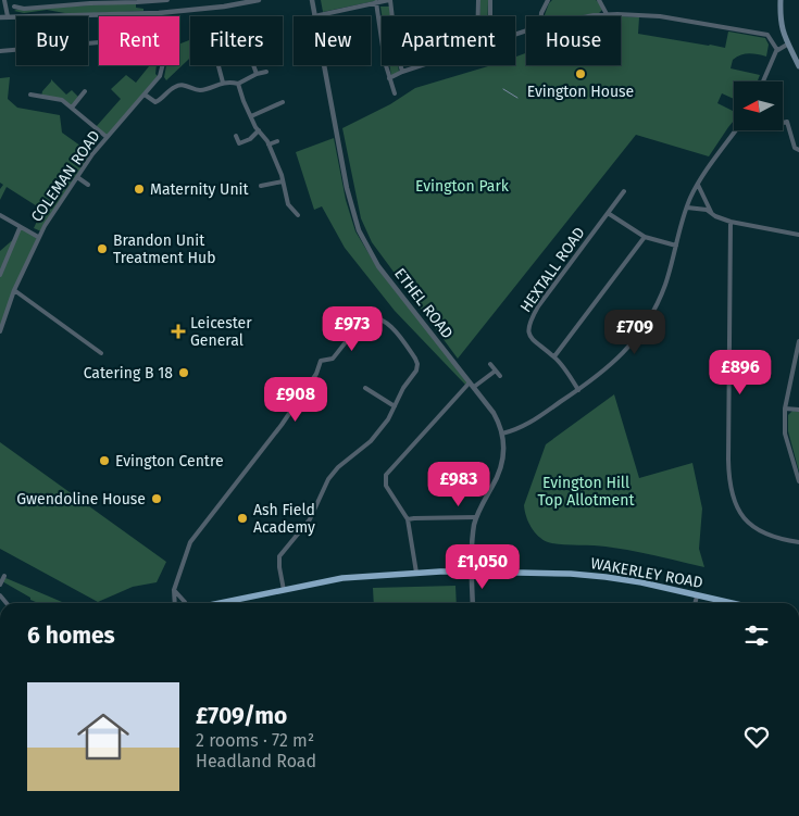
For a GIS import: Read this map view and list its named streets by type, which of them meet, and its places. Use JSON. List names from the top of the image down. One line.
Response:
{"streets":{"highway":["WAKERLEY ROAD"],"street":["COLEMAN ROAD","HEXTALL ROAD","ETHEL ROAD"]},"crossings":[["ETHEL ROAD","WAKERLEY ROAD"]],"parks":["Evington Park","Evington Hill Top Allotment"],"places":{"other":["Evington House","Maternity Unit","Brandon Unit Treatment Hub","Catering B 18","Evington Centre","Gwendoline House","Ash Field Academy"],"health":["Leicester General"]},"north":"left","page":{"chip":["Buy","Rent","Filters","New","Apartment","House"],"price":["£973","£709","£896","£908","£983","£1,050"],"heading":"6 homes","list":[{"name":"£709/mo","note":"2 rooms · 72 m² · Headland Road"}]}}
